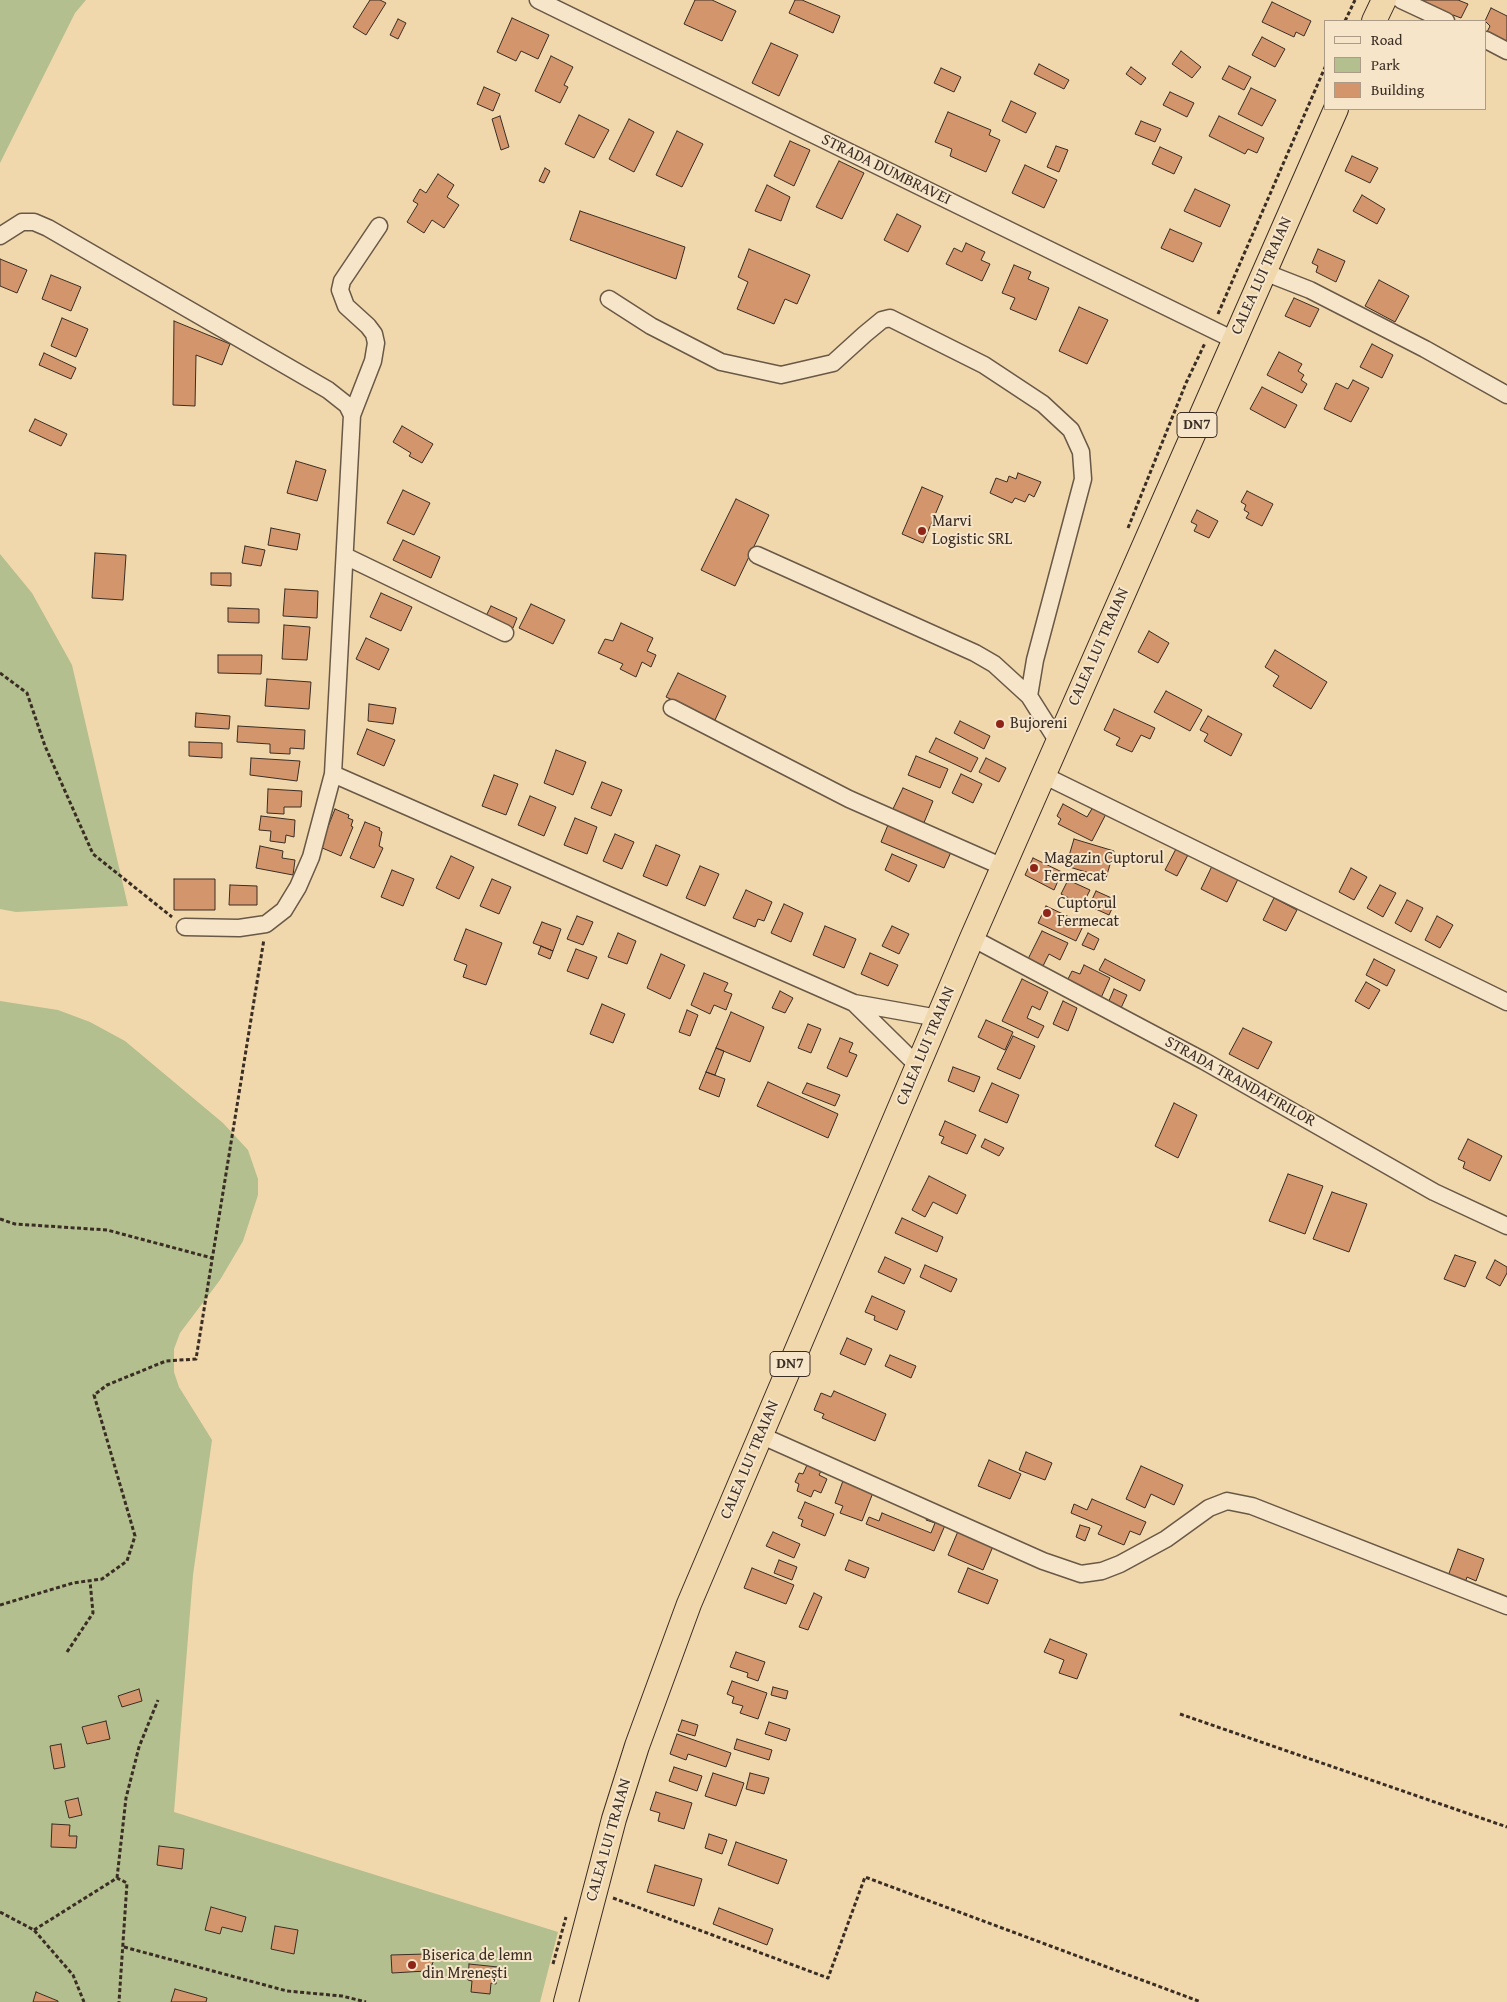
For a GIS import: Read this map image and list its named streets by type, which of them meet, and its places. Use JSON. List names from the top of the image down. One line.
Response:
{"streets":{"highway":["CALEA LUI TRAIAN","DN7"],"street":["STRADA DUMBRAVEI","STRADA TRANDAFIRILOR"]},"crossings":[["STRADA DUMBRAVEI","CALEA LUI TRAIAN"],["CALEA LUI TRAIAN","STRADA TRANDAFIRILOR"]],"places":["Marvi Logistic SRL","Bujoreni","Magazin Cuptorul Fermecat","Cuptorul Fermecat","Biserica de lemn din Mrenești"],"legend":["Road","Park","Building"]}
